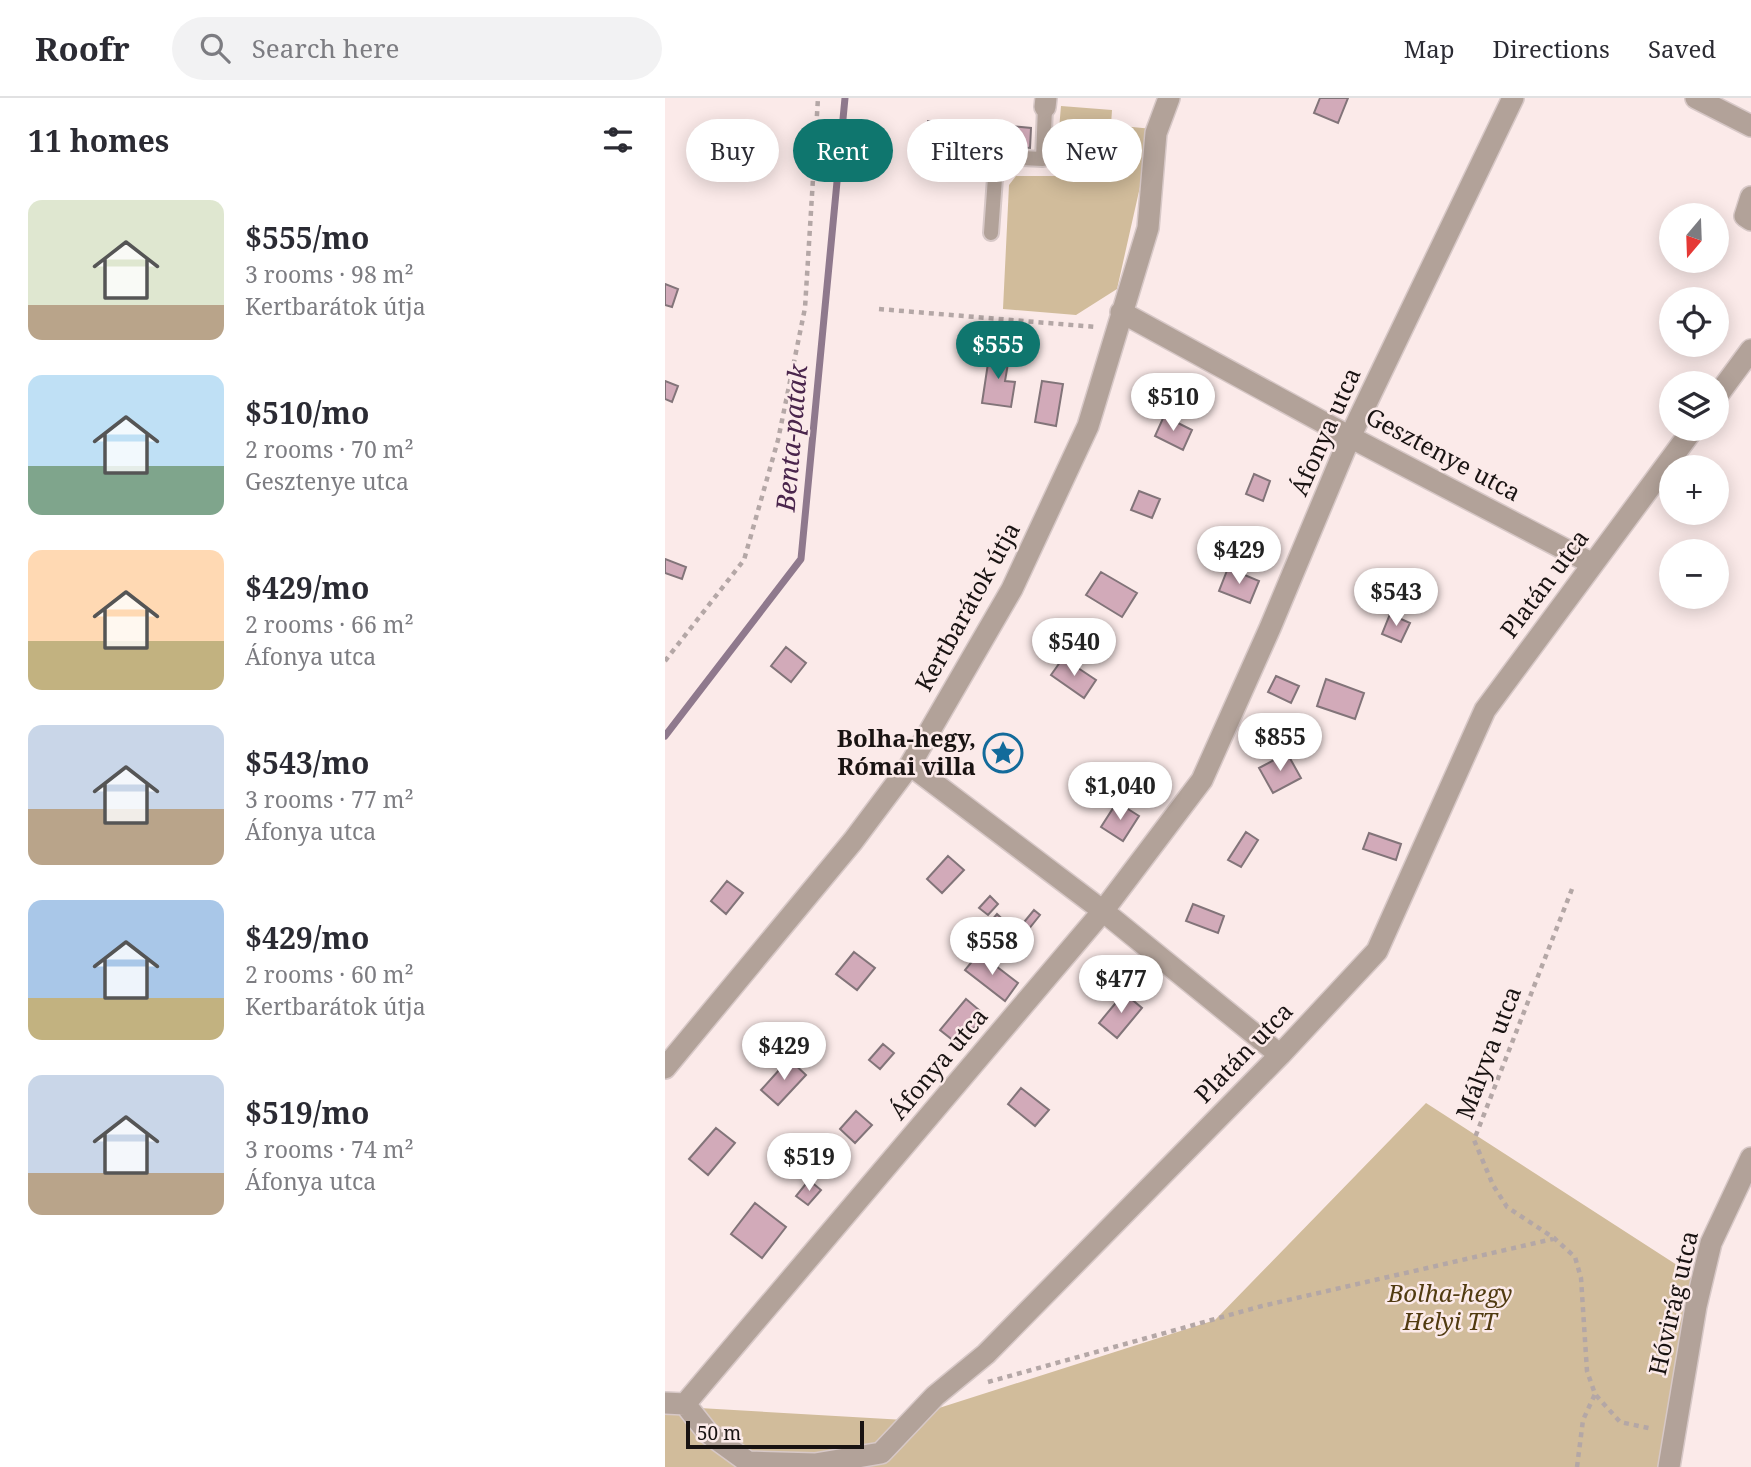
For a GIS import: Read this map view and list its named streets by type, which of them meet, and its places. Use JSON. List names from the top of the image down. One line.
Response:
{"streets":{"street":["Áfonya utca","Gesztenye utca","Platán utca","Kertbarátok útja","Hóvirág utca"],"path":["Mályva utca"]},"crossings":[["Áfonya utca","Gesztenye utca"],["Áfonya utca","Platán utca"],["Gesztenye utca","Platán utca"],["Gesztenye utca","Kertbarátok útja"],["Mályva utca","Hóvirág utca"]],"water":["Benta-patak"],"parks":["Bolha-hegy Helyi TT"],"places":{"place":["Bolha-hegy, Római villa"]},"scale_bar":"50 m","north":"bottom","page":{"header":"Roofr","search":"Search here","nav":["Map","Directions","Saved"],"heading":"11 homes","chip":["Buy","Rent","Filters","New"],"list":[{"name":"$555/mo","note":"3 rooms · 98 m² · Kertbarátok útja"},{"name":"$510/mo","note":"2 rooms · 70 m² · Gesztenye utca"},{"name":"$429/mo","note":"2 rooms · 66 m² · Áfonya utca"},{"name":"$543/mo","note":"3 rooms · 77 m² · Áfonya utca"},{"name":"$429/mo","note":"2 rooms · 60 m² · Kertbarátok útja"},{"name":"$519/mo","note":"3 rooms · 74 m² · Áfonya utca"}],"map_buttons":["+","−"],"price":["$555","$510","$429","$543","$540","$855","$1,040","$558","$477","$429","$519"],"scale":"50 m"}}
